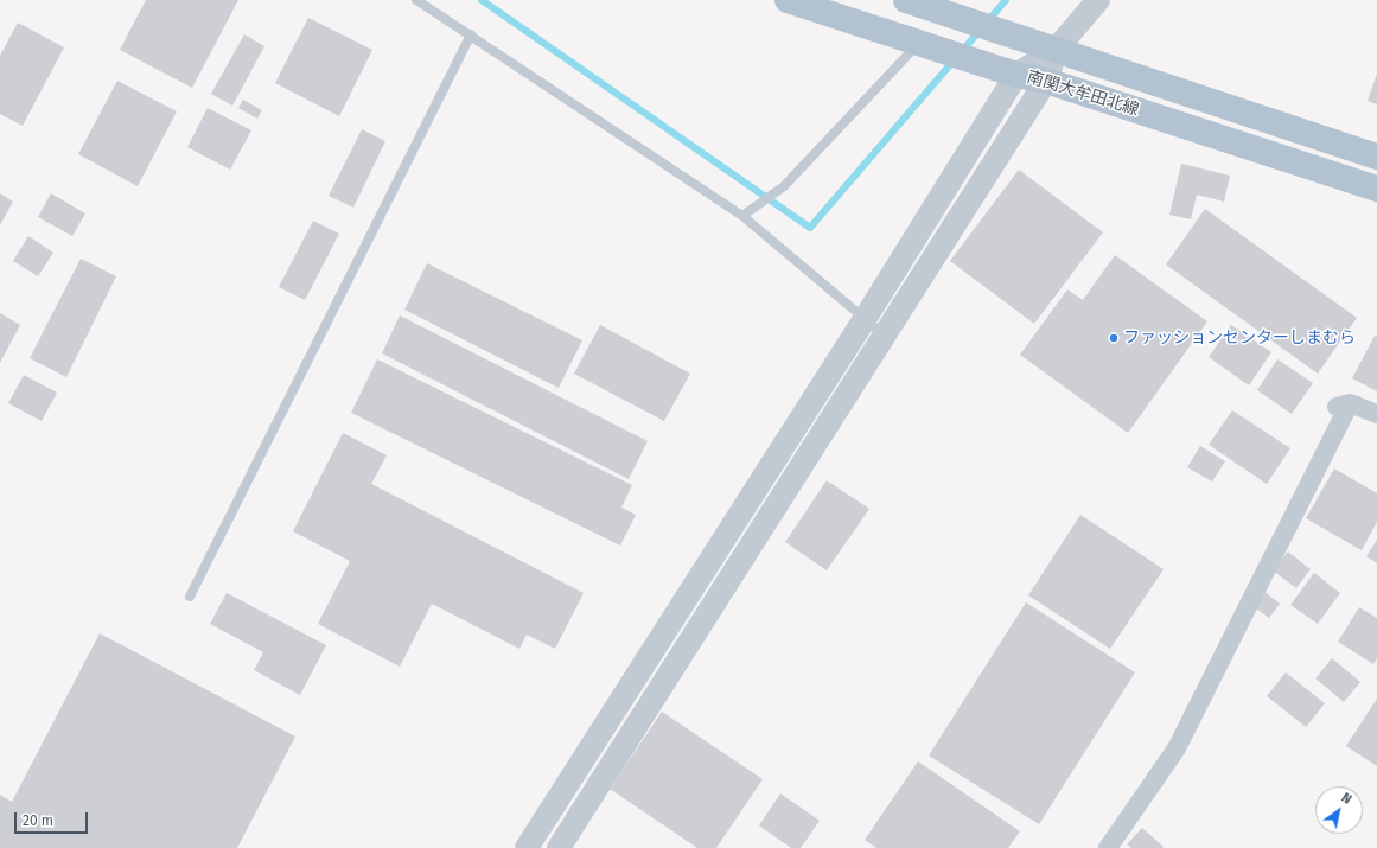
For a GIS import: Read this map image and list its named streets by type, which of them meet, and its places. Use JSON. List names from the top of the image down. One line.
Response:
{"streets":{"main road":["南関大牟田北線"]},"places":["ファッションセンターしまむら"],"scale_bar":"20 m","north":"top right"}
